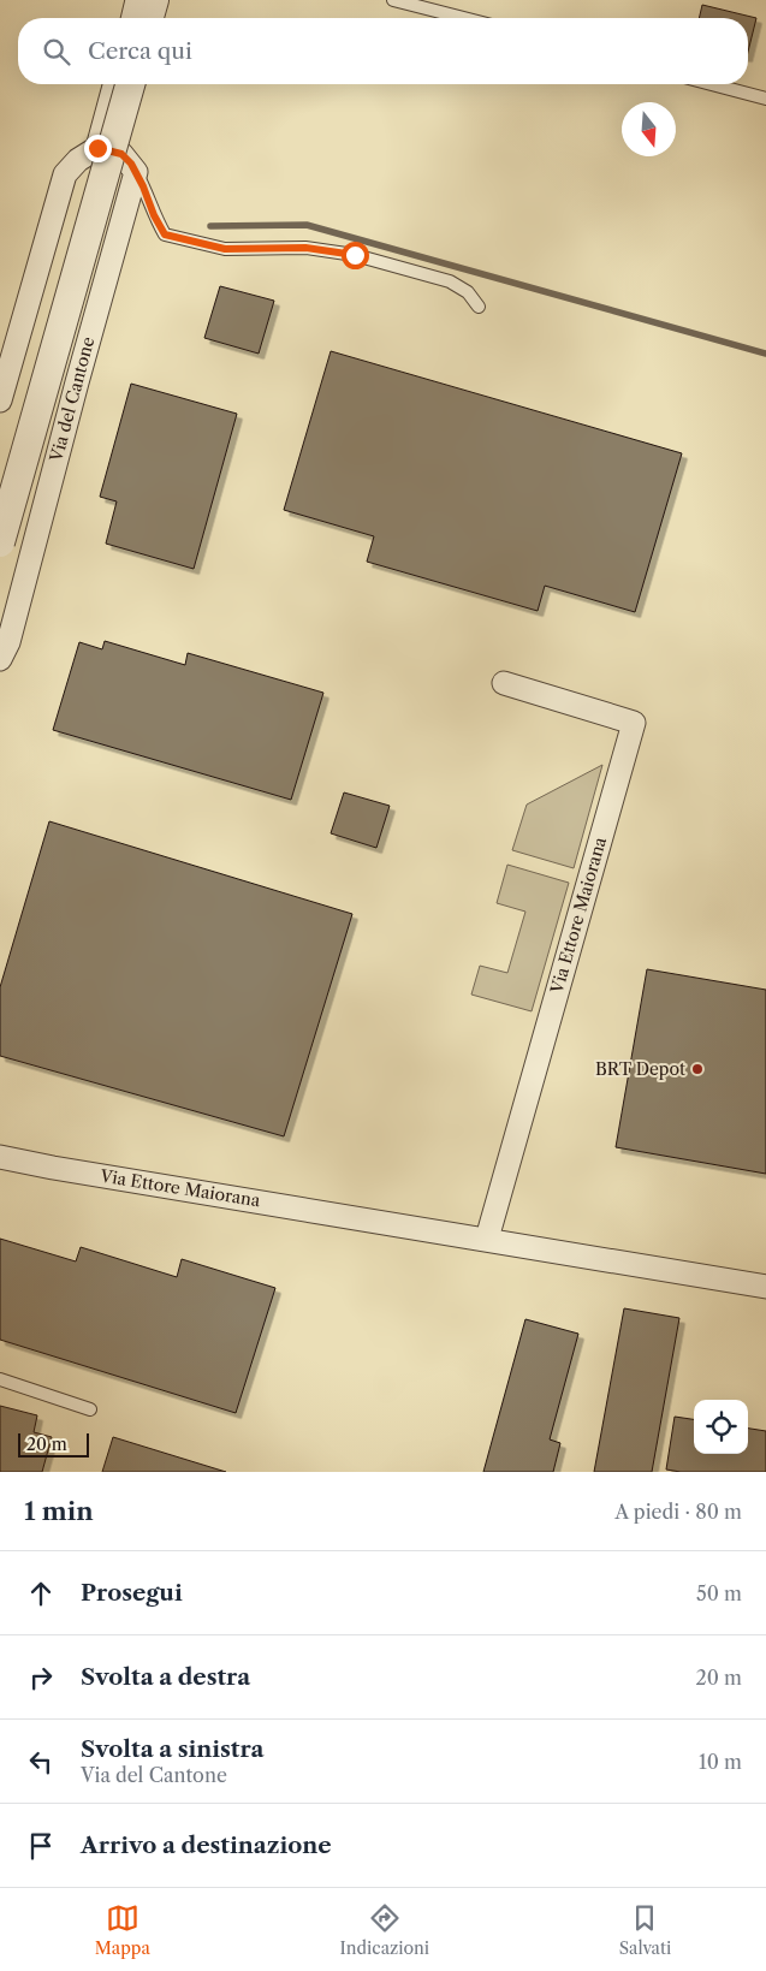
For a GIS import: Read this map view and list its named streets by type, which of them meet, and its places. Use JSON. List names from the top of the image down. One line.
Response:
{"streets":{"street":["Via del Cantone","Via Ettore Maiorana"]},"places":["BRT Depot"],"scale_bar":"20 m","north":"bottom","page":{"search":"Cerca qui","scale":"20 m","heading":["1 min","A piedi · 80 m"],"list":[["Prosegui","50 m"],["Svolta a destra","20 m"],["Svolta a sinistra","Via del Cantone","10 m"],"Arrivo a destinazione"],"nav":["Mappa","Indicazioni","Salvati"]}}
